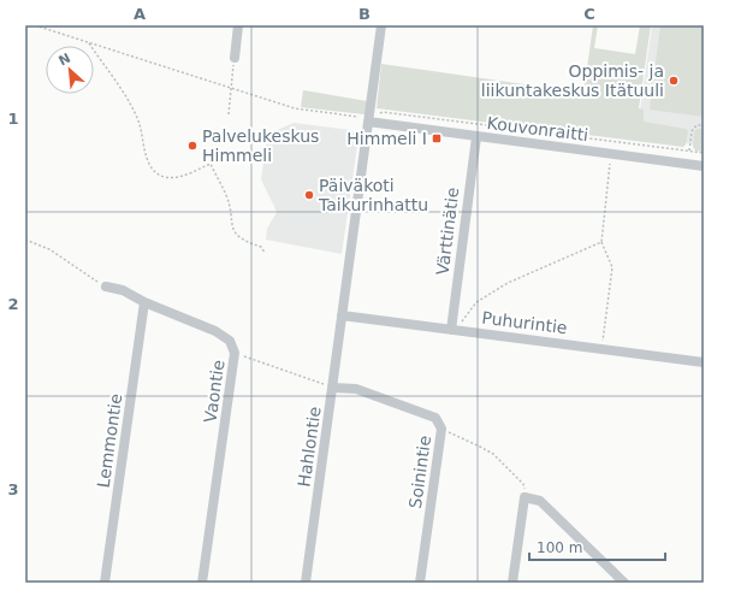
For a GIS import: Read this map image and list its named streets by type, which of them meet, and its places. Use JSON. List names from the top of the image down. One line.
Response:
{"streets":{"street":["Kouvonraitti","Värttinätie","Puhurintie","Vaontie","Lemmontie","Hahlontie","Soinintie"]},"crossings":[["Kouvonraitti","Värttinätie"],["Kouvonraitti","Hahlontie"],["Värttinätie","Puhurintie"],["Puhurintie","Hahlontie"],["Vaontie","Lemmontie"],["Hahlontie","Soinintie"]],"places":{"other":["Oppimis- ja liikuntakeskus Itätuuli","Palvelukeskus Himmeli","Päiväkoti Taikurinhattu"],"transit":["Himmeli I"]},"scale_bar":"100 m","north":"top left","grid":{"columns":["A","B","C"],"rows":["1","2","3"]}}
